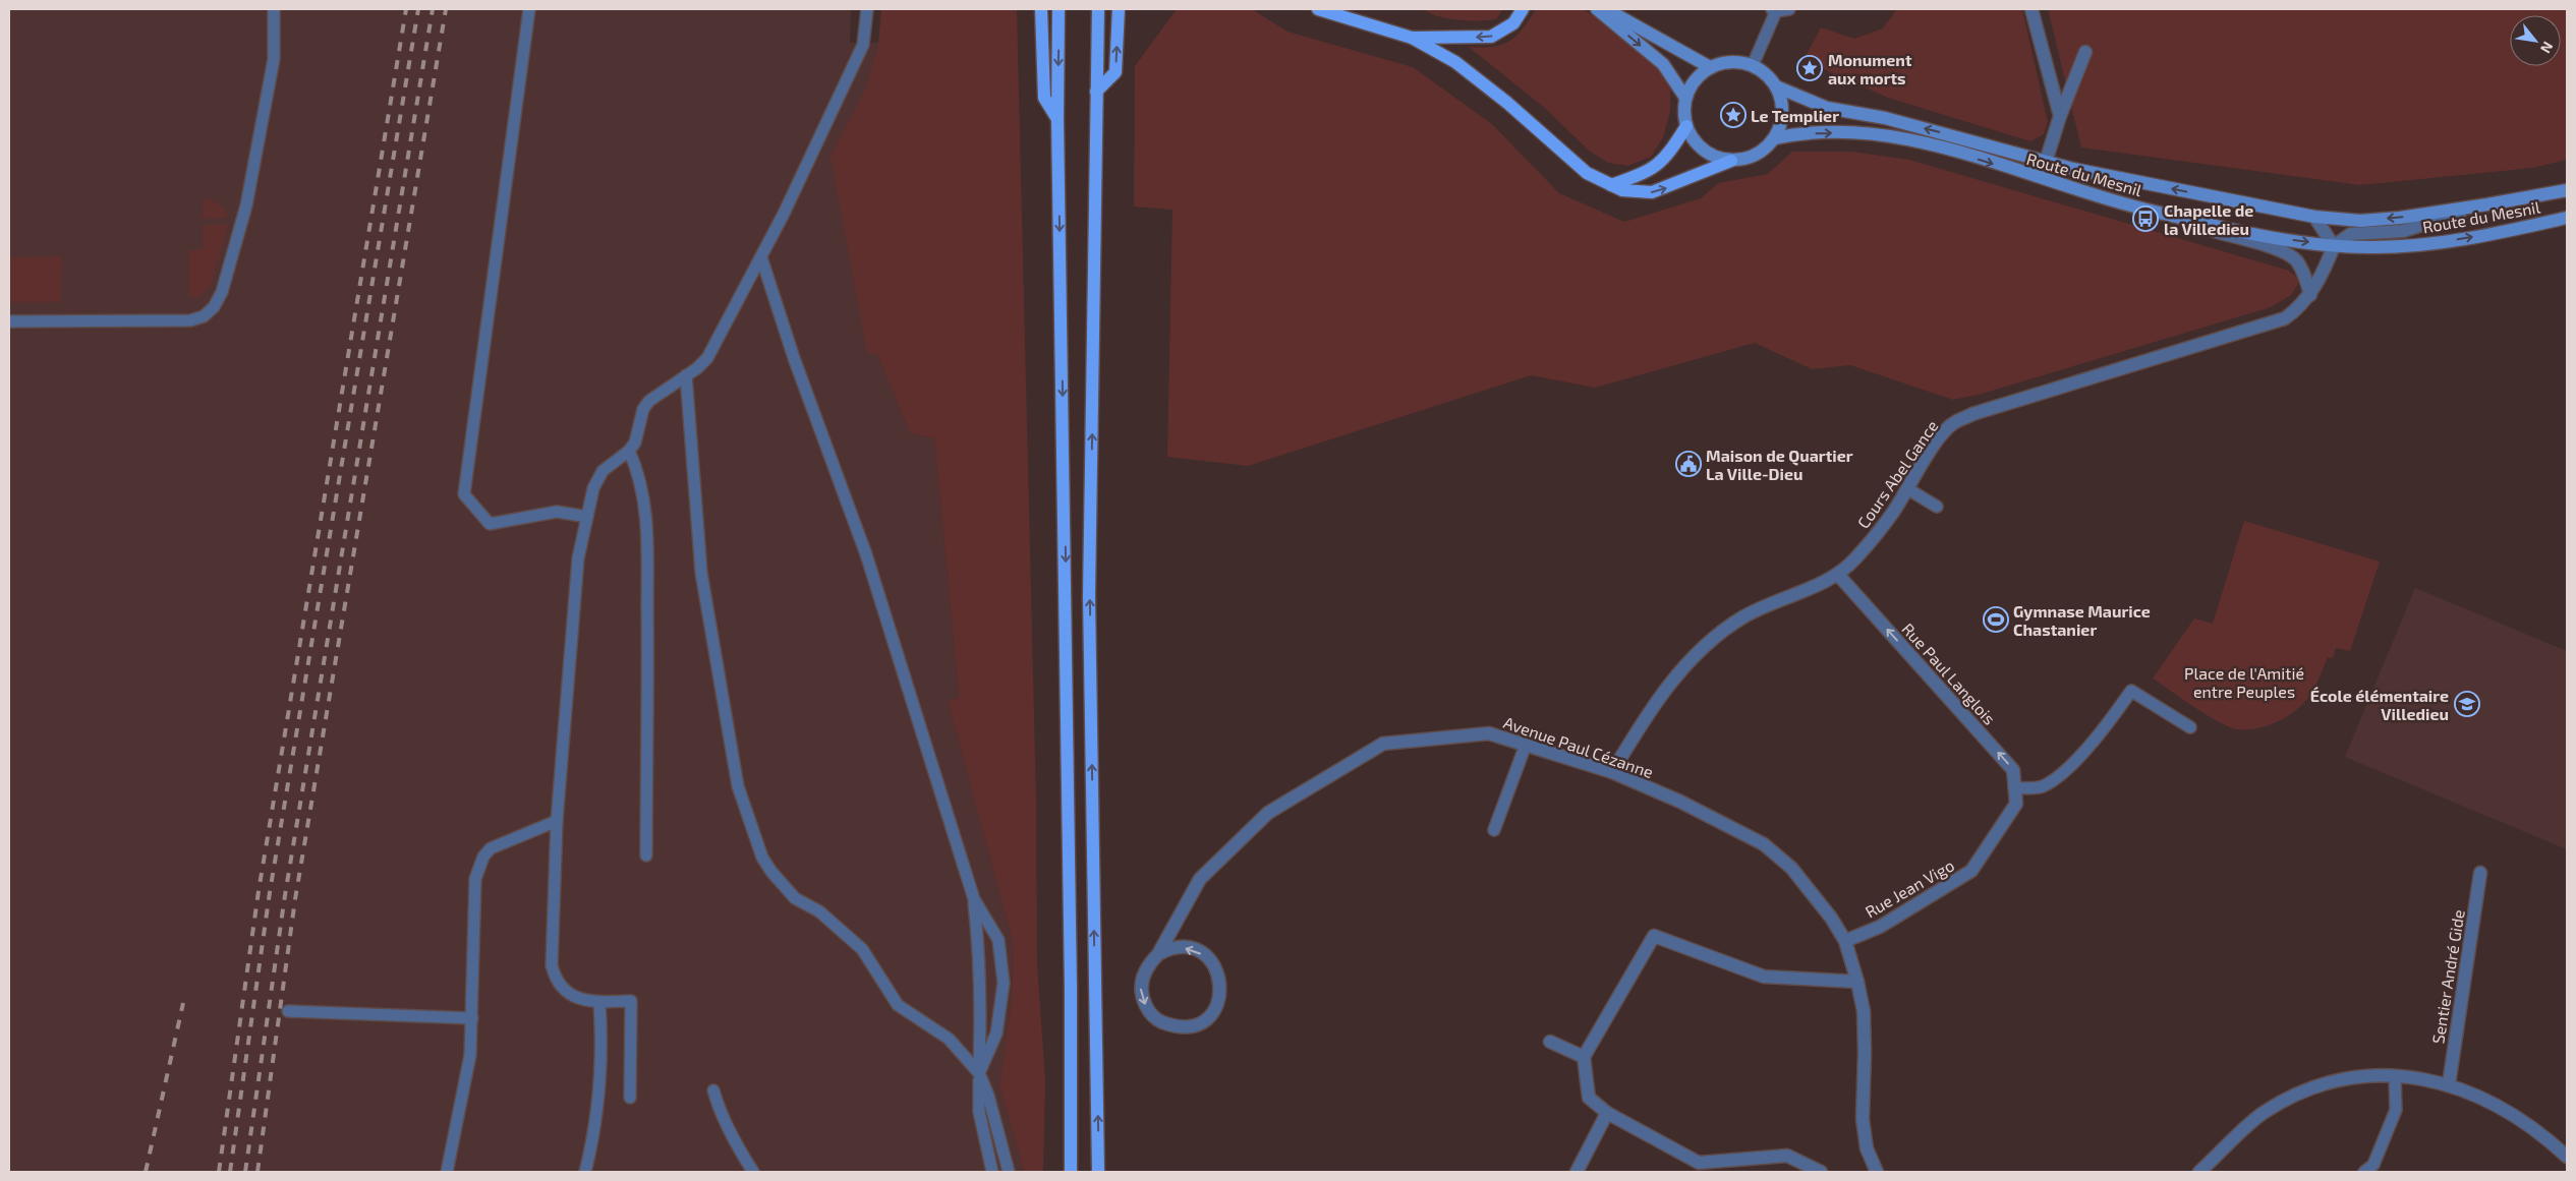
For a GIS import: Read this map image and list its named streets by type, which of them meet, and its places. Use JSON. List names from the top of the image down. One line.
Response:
{"streets":{"street":["Route du Mesnil","Cours Abel Gance","Rue Paul Langlois","Avenue Paul Cézanne","Rue Jean Vigo","Sentier André Gide"]},"crossings":[["Route du Mesnil","Cours Abel Gance"],["Cours Abel Gance","Rue Paul Langlois"],["Cours Abel Gance","Avenue Paul Cézanne"],["Rue Paul Langlois","Rue Jean Vigo"],["Avenue Paul Cézanne","Rue Jean Vigo"]],"one_way":["Rue Paul Langlois"],"parks":["Place de l'Amitié entre Peuples"],"places":{"place":["Monument aux morts","Le Templier"],"bus stop":["Chapelle de la Villedieu"],"public building":["Maison de Quartier La Ville-Dieu"],"sports":["Gymnase Maurice Chastanier"],"school or university":["École élémentaire Villedieu"]},"north":"bottom right"}
